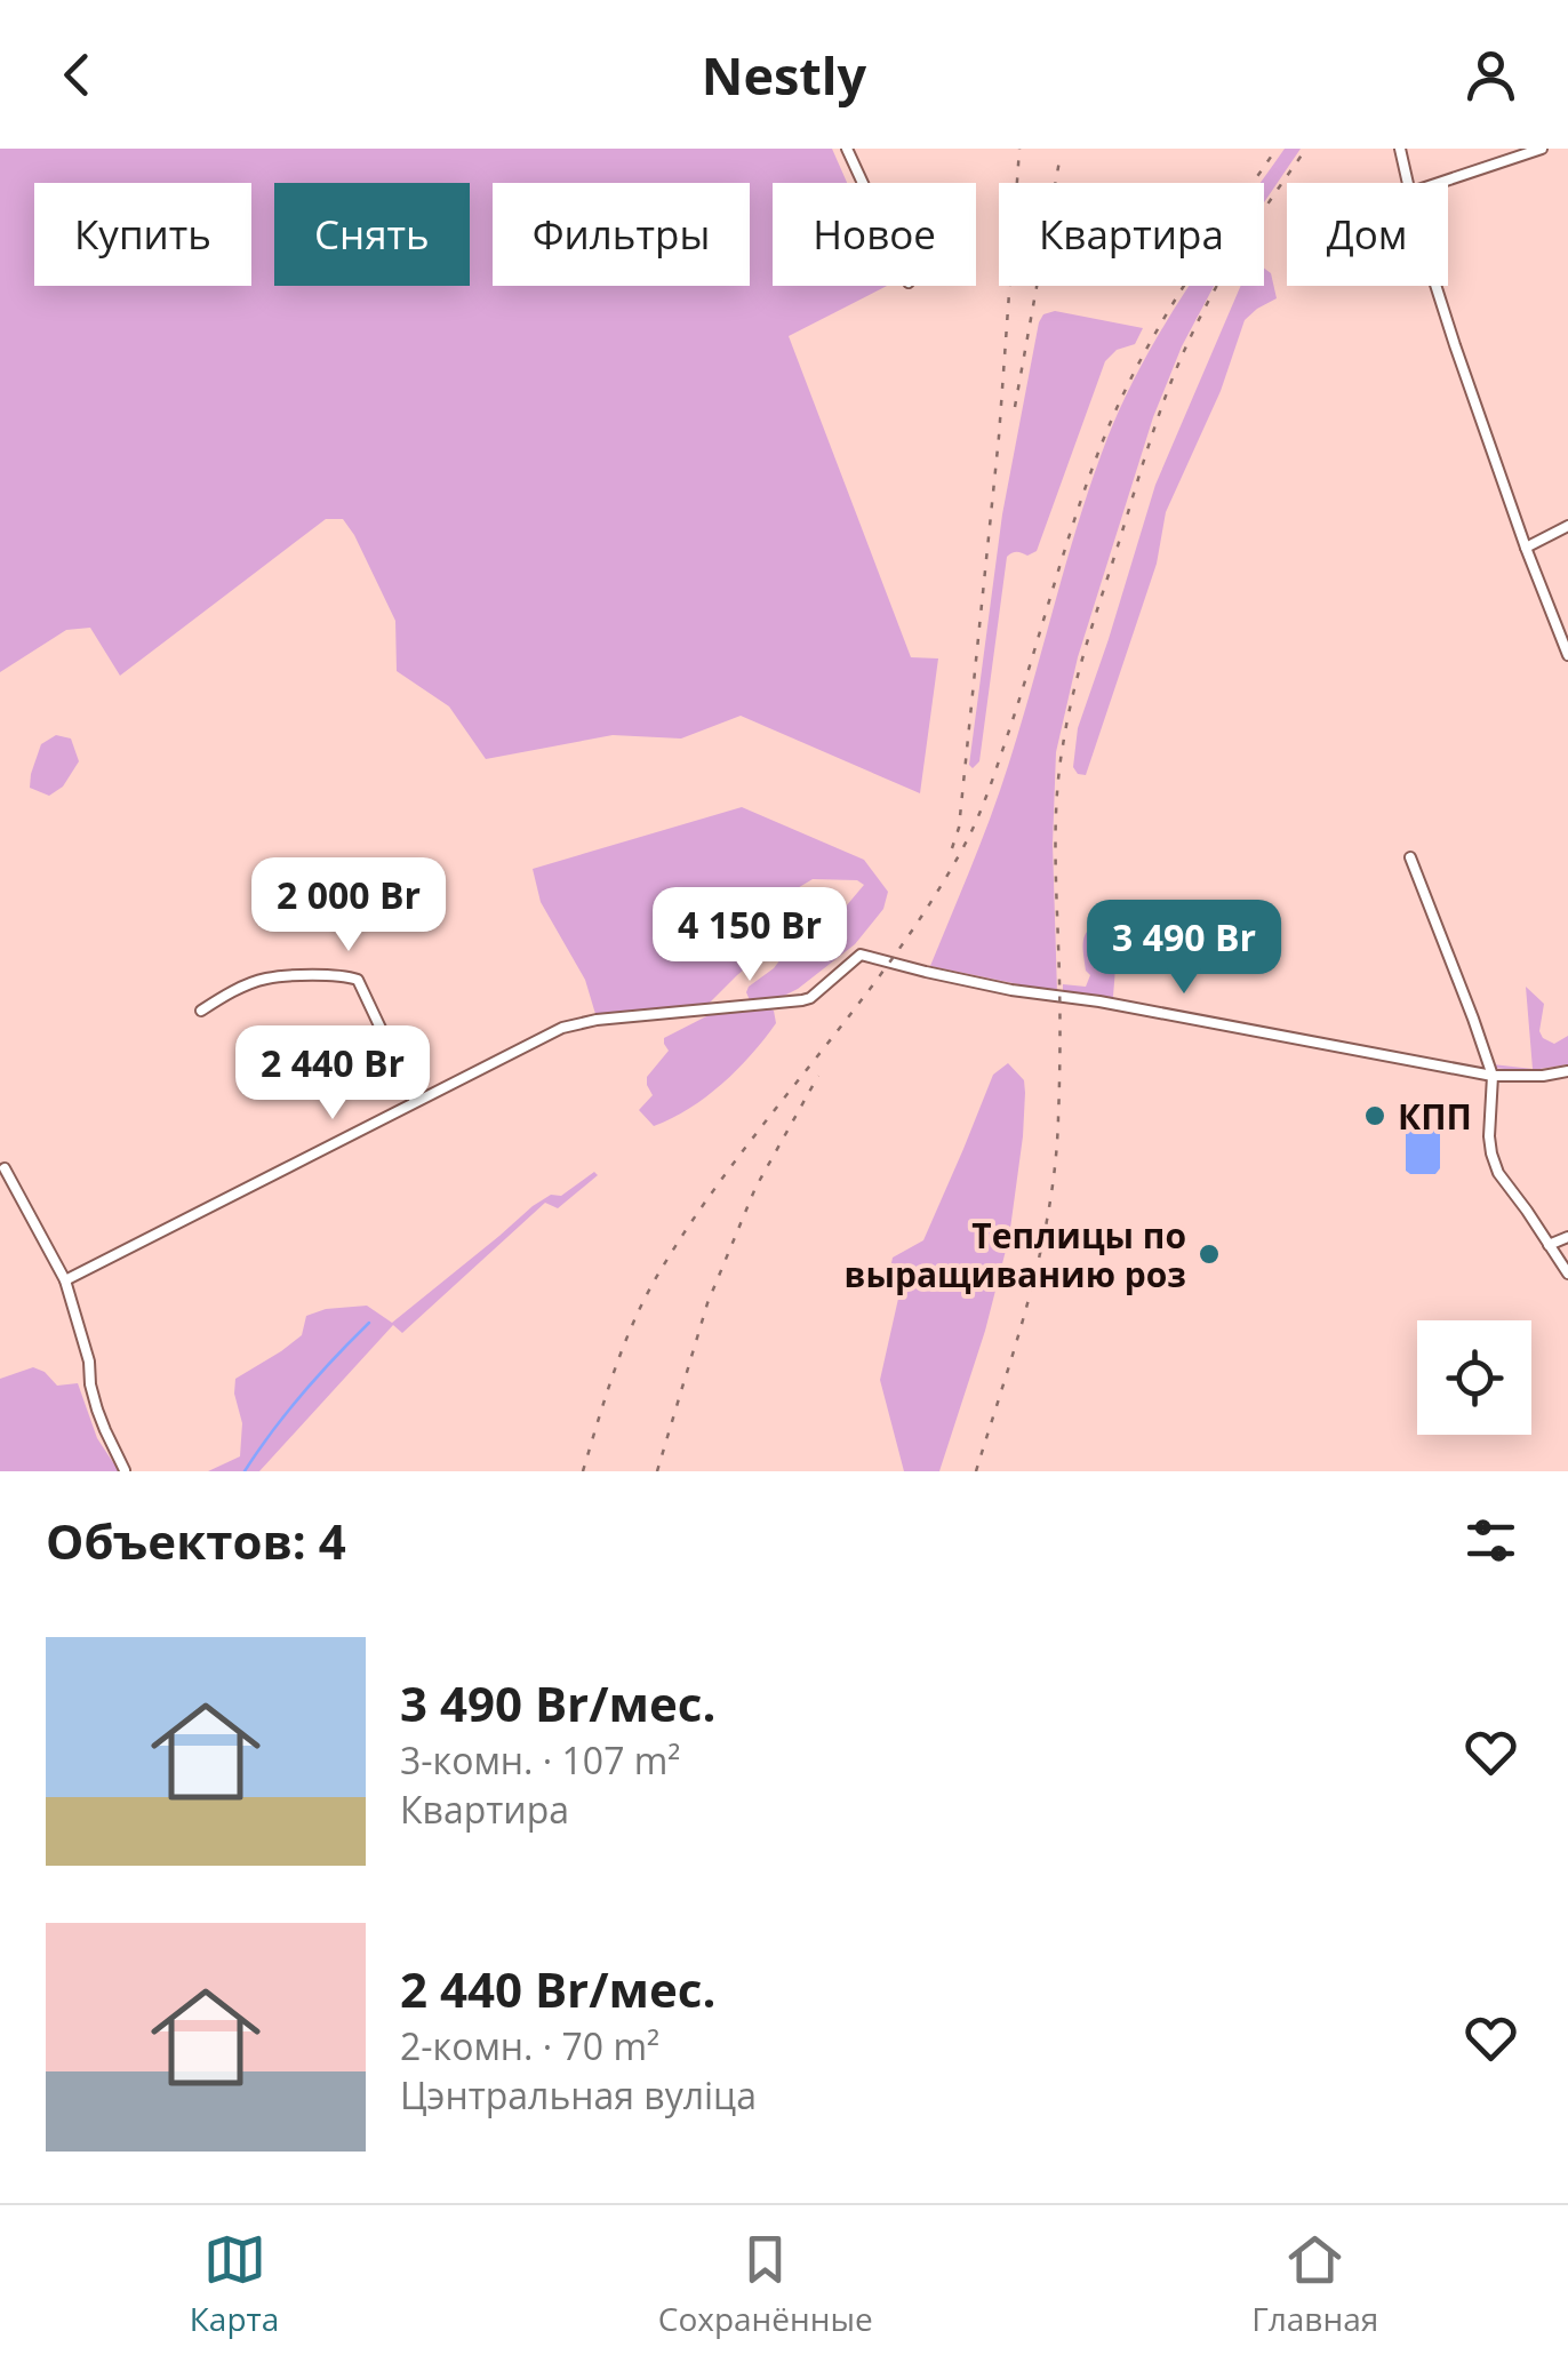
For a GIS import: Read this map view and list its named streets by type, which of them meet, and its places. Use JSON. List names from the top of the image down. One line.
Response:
{"places":["КПП","Теплицы по выращиванию роз"],"page":{"header":"Nestly","chip":["Купить","Снять","Фильтры","Новое","Квартира","Дом"],"price":["2 000 Br","4 150 Br","3 490 Br","2 440 Br"],"heading":"Объектов: 4","list":[{"name":"3 490 Br/мес.","note":"3-комн. · 107 m² · Квартира"},{"name":"2 440 Br/мес.","note":"2-комн. · 70 m² · Цэнтральная вуліца"}],"tabs":["Карта","Сохранённые","Главная"]}}
